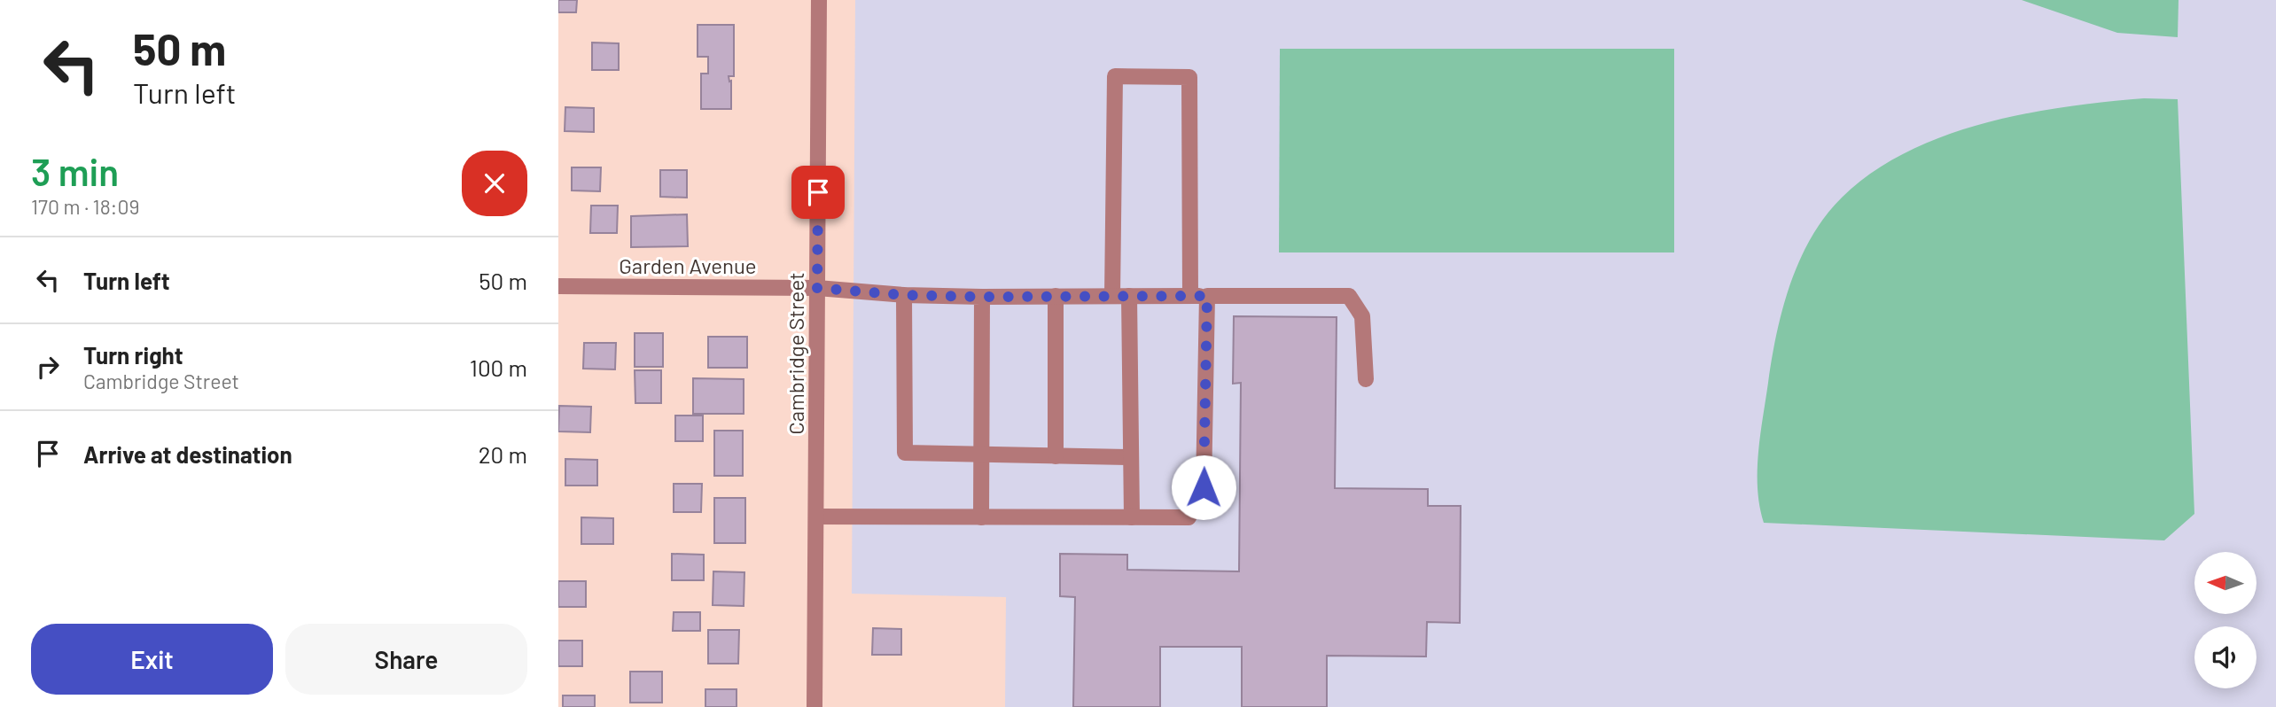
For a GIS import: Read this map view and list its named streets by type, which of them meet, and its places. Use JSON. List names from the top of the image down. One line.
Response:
{"streets":{"street":["Garden Avenue","Cambridge Street"]},"crossings":[["Garden Avenue","Cambridge Street"]],"north":"left","page":{"turn":["50 m","Turn left"],"heading":["3 min","170 m · 18:09"],"list":[{"name":"Turn left","value":"50 m"},{"name":"Turn right","note":"Cambridge Street","value":"100 m"},{"name":"Arrive at destination","value":"20 m"}],"buttons":["Exit","Share"]}}
